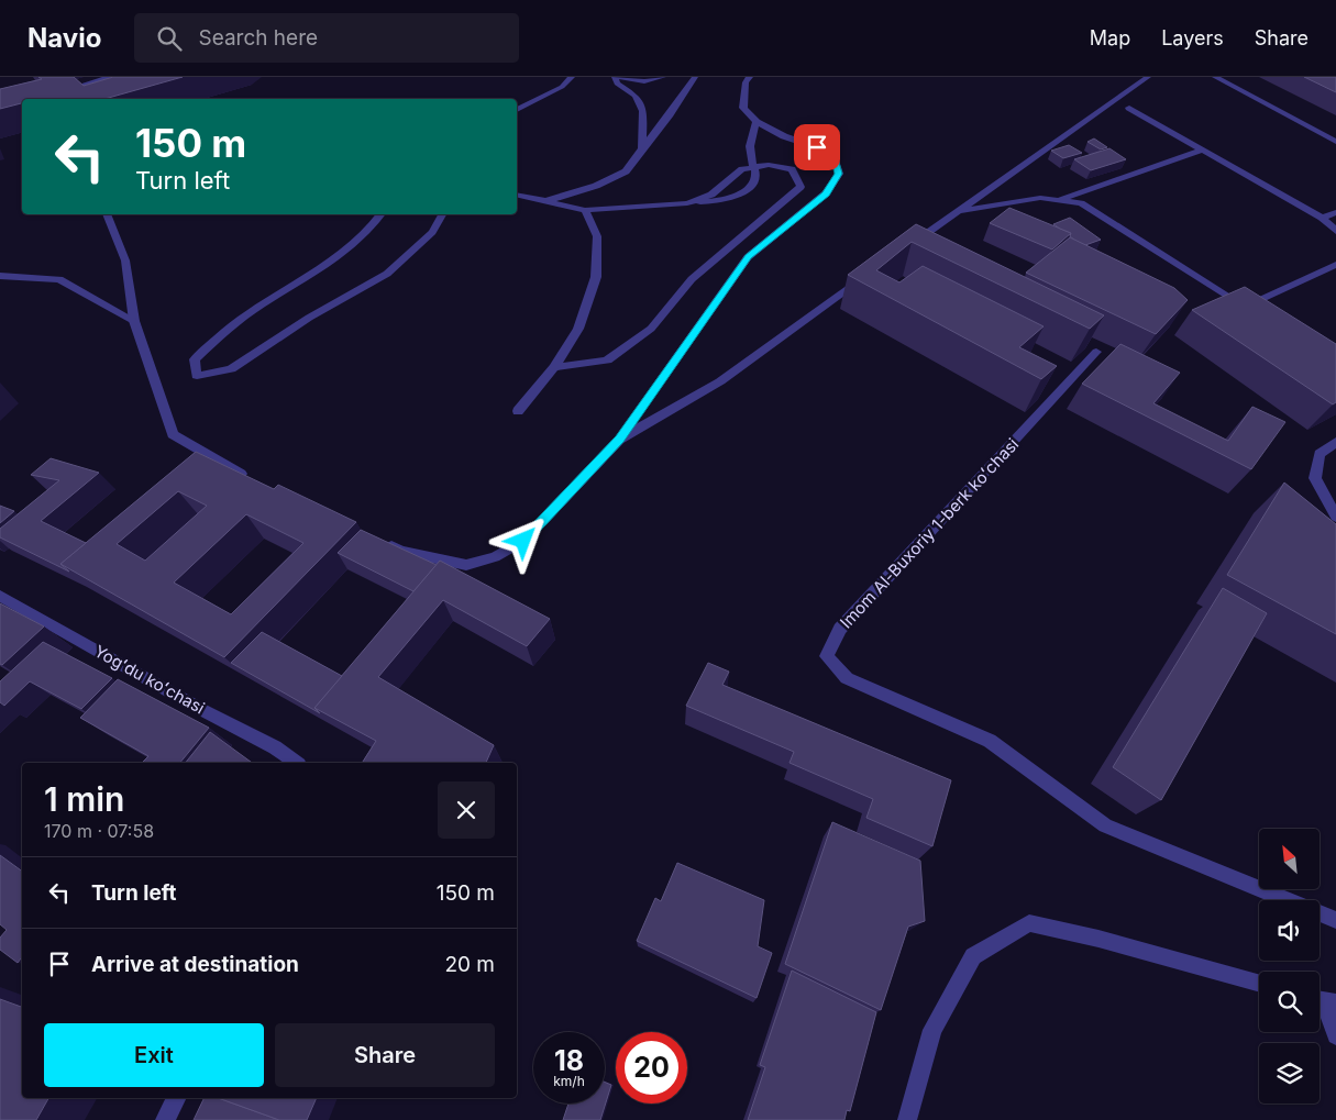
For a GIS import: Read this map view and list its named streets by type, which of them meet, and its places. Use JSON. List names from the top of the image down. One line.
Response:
{"streets":{"street":["Imom Al-Buxoriy 1-berk koʻchasi","Yogʻdu koʻchasi"]},"north":"top left","page":{"header":"Navio","search":"Search here","nav":["Map","Layers","Share"],"turn":["150 m","Turn left"],"heading":["1 min","170 m · 07:58"],"list":[{"name":"Turn left","value":"150 m"},{"name":"Arrive at destination","value":"20 m"}],"buttons":["Exit","Share"],"speed":"18 km/h","limit":"20"}}
